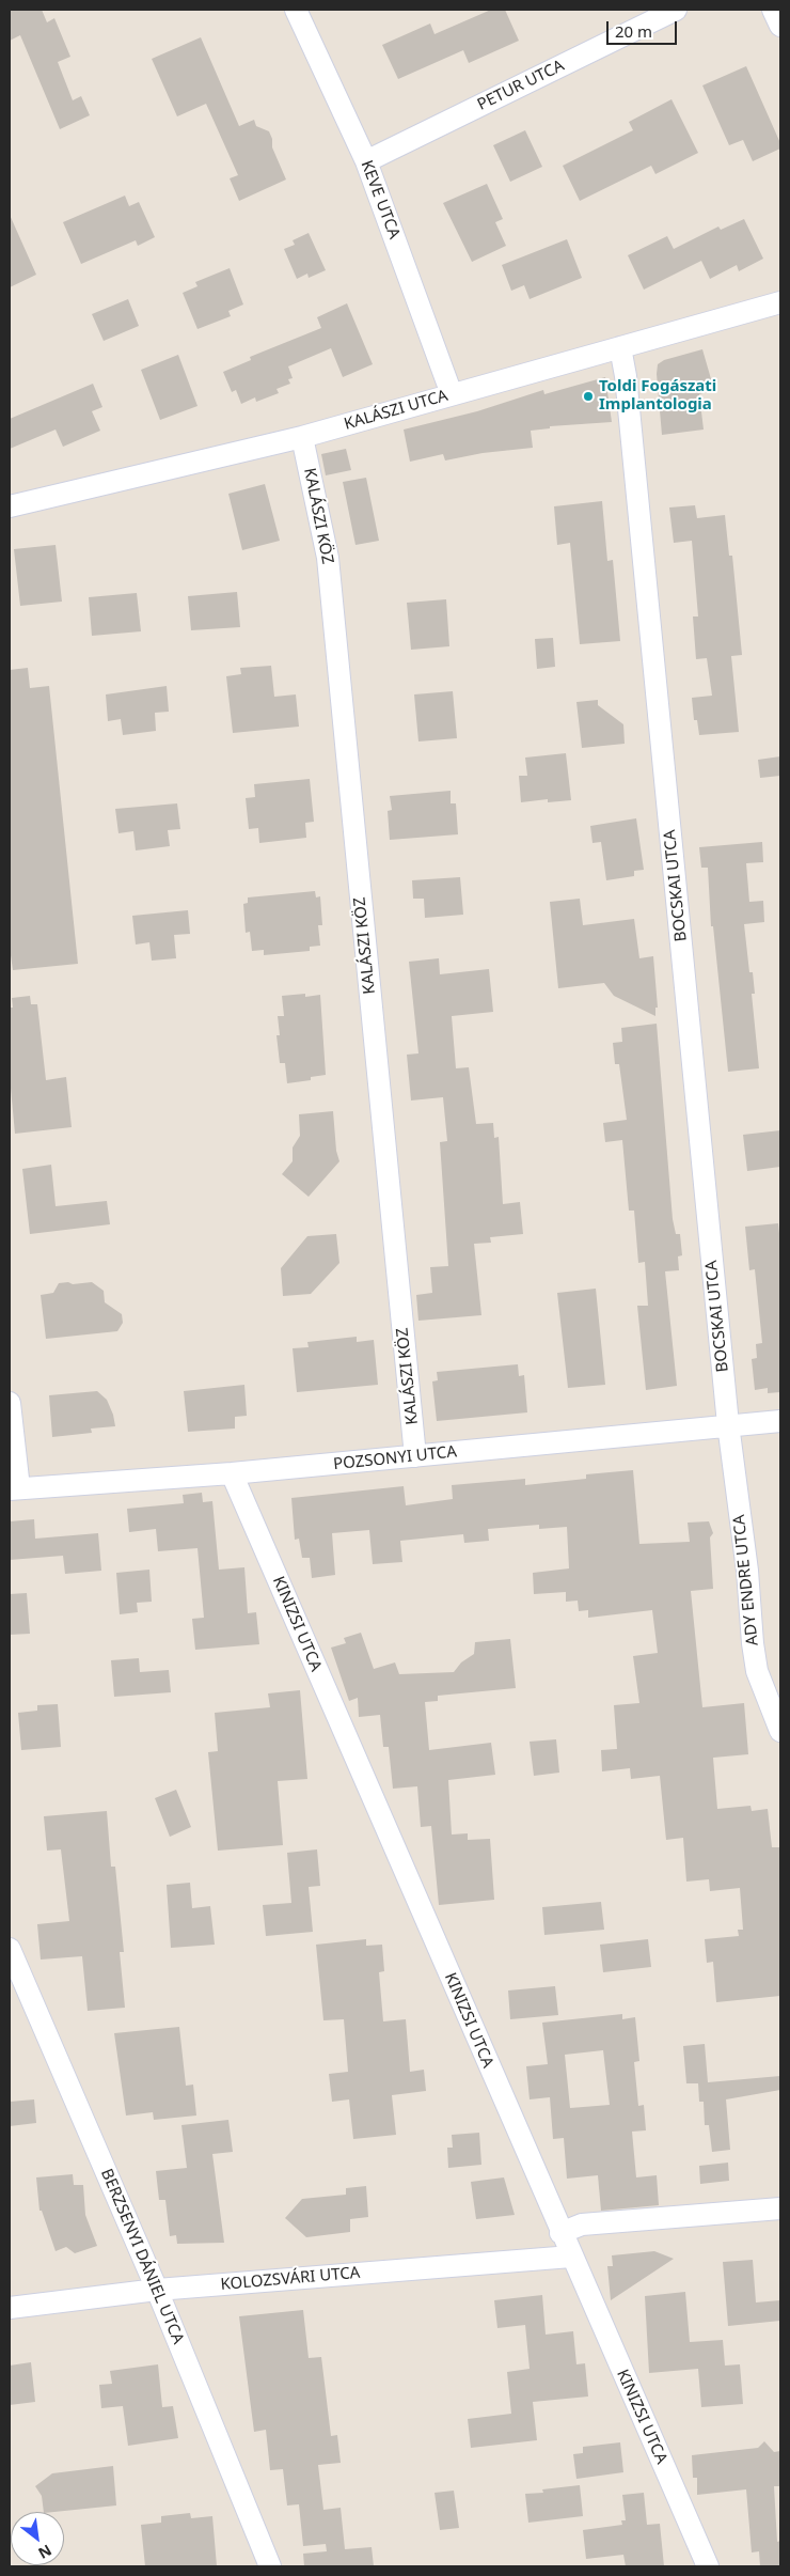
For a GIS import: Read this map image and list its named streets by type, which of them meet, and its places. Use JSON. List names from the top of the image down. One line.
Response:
{"streets":{"street":["PETUR UTCA","KEVE UTCA","KALÁSZI UTCA","KALÁSZI KÖZ","BOCSKAI UTCA","POZSONYI UTCA","ADY ENDRE UTCA","KINIZSI UTCA","BERZSENYI DÁNIEL UTCA","KOLOZSVÁRI UTCA"]},"crossings":[["PETUR UTCA","KEVE UTCA"],["KEVE UTCA","KALÁSZI UTCA"],["KALÁSZI UTCA","KALÁSZI KÖZ"],["KALÁSZI UTCA","BOCSKAI UTCA"],["KALÁSZI KÖZ","POZSONYI UTCA"],["BOCSKAI UTCA","POZSONYI UTCA"],["BOCSKAI UTCA","ADY ENDRE UTCA"],["POZSONYI UTCA","ADY ENDRE UTCA"],["POZSONYI UTCA","KINIZSI UTCA"],["KINIZSI UTCA","KOLOZSVÁRI UTCA"],["BERZSENYI DÁNIEL UTCA","KOLOZSVÁRI UTCA"]],"places":["Toldi Fogászati Implantologia"],"scale_bar":"20 m","north":"bottom right"}
